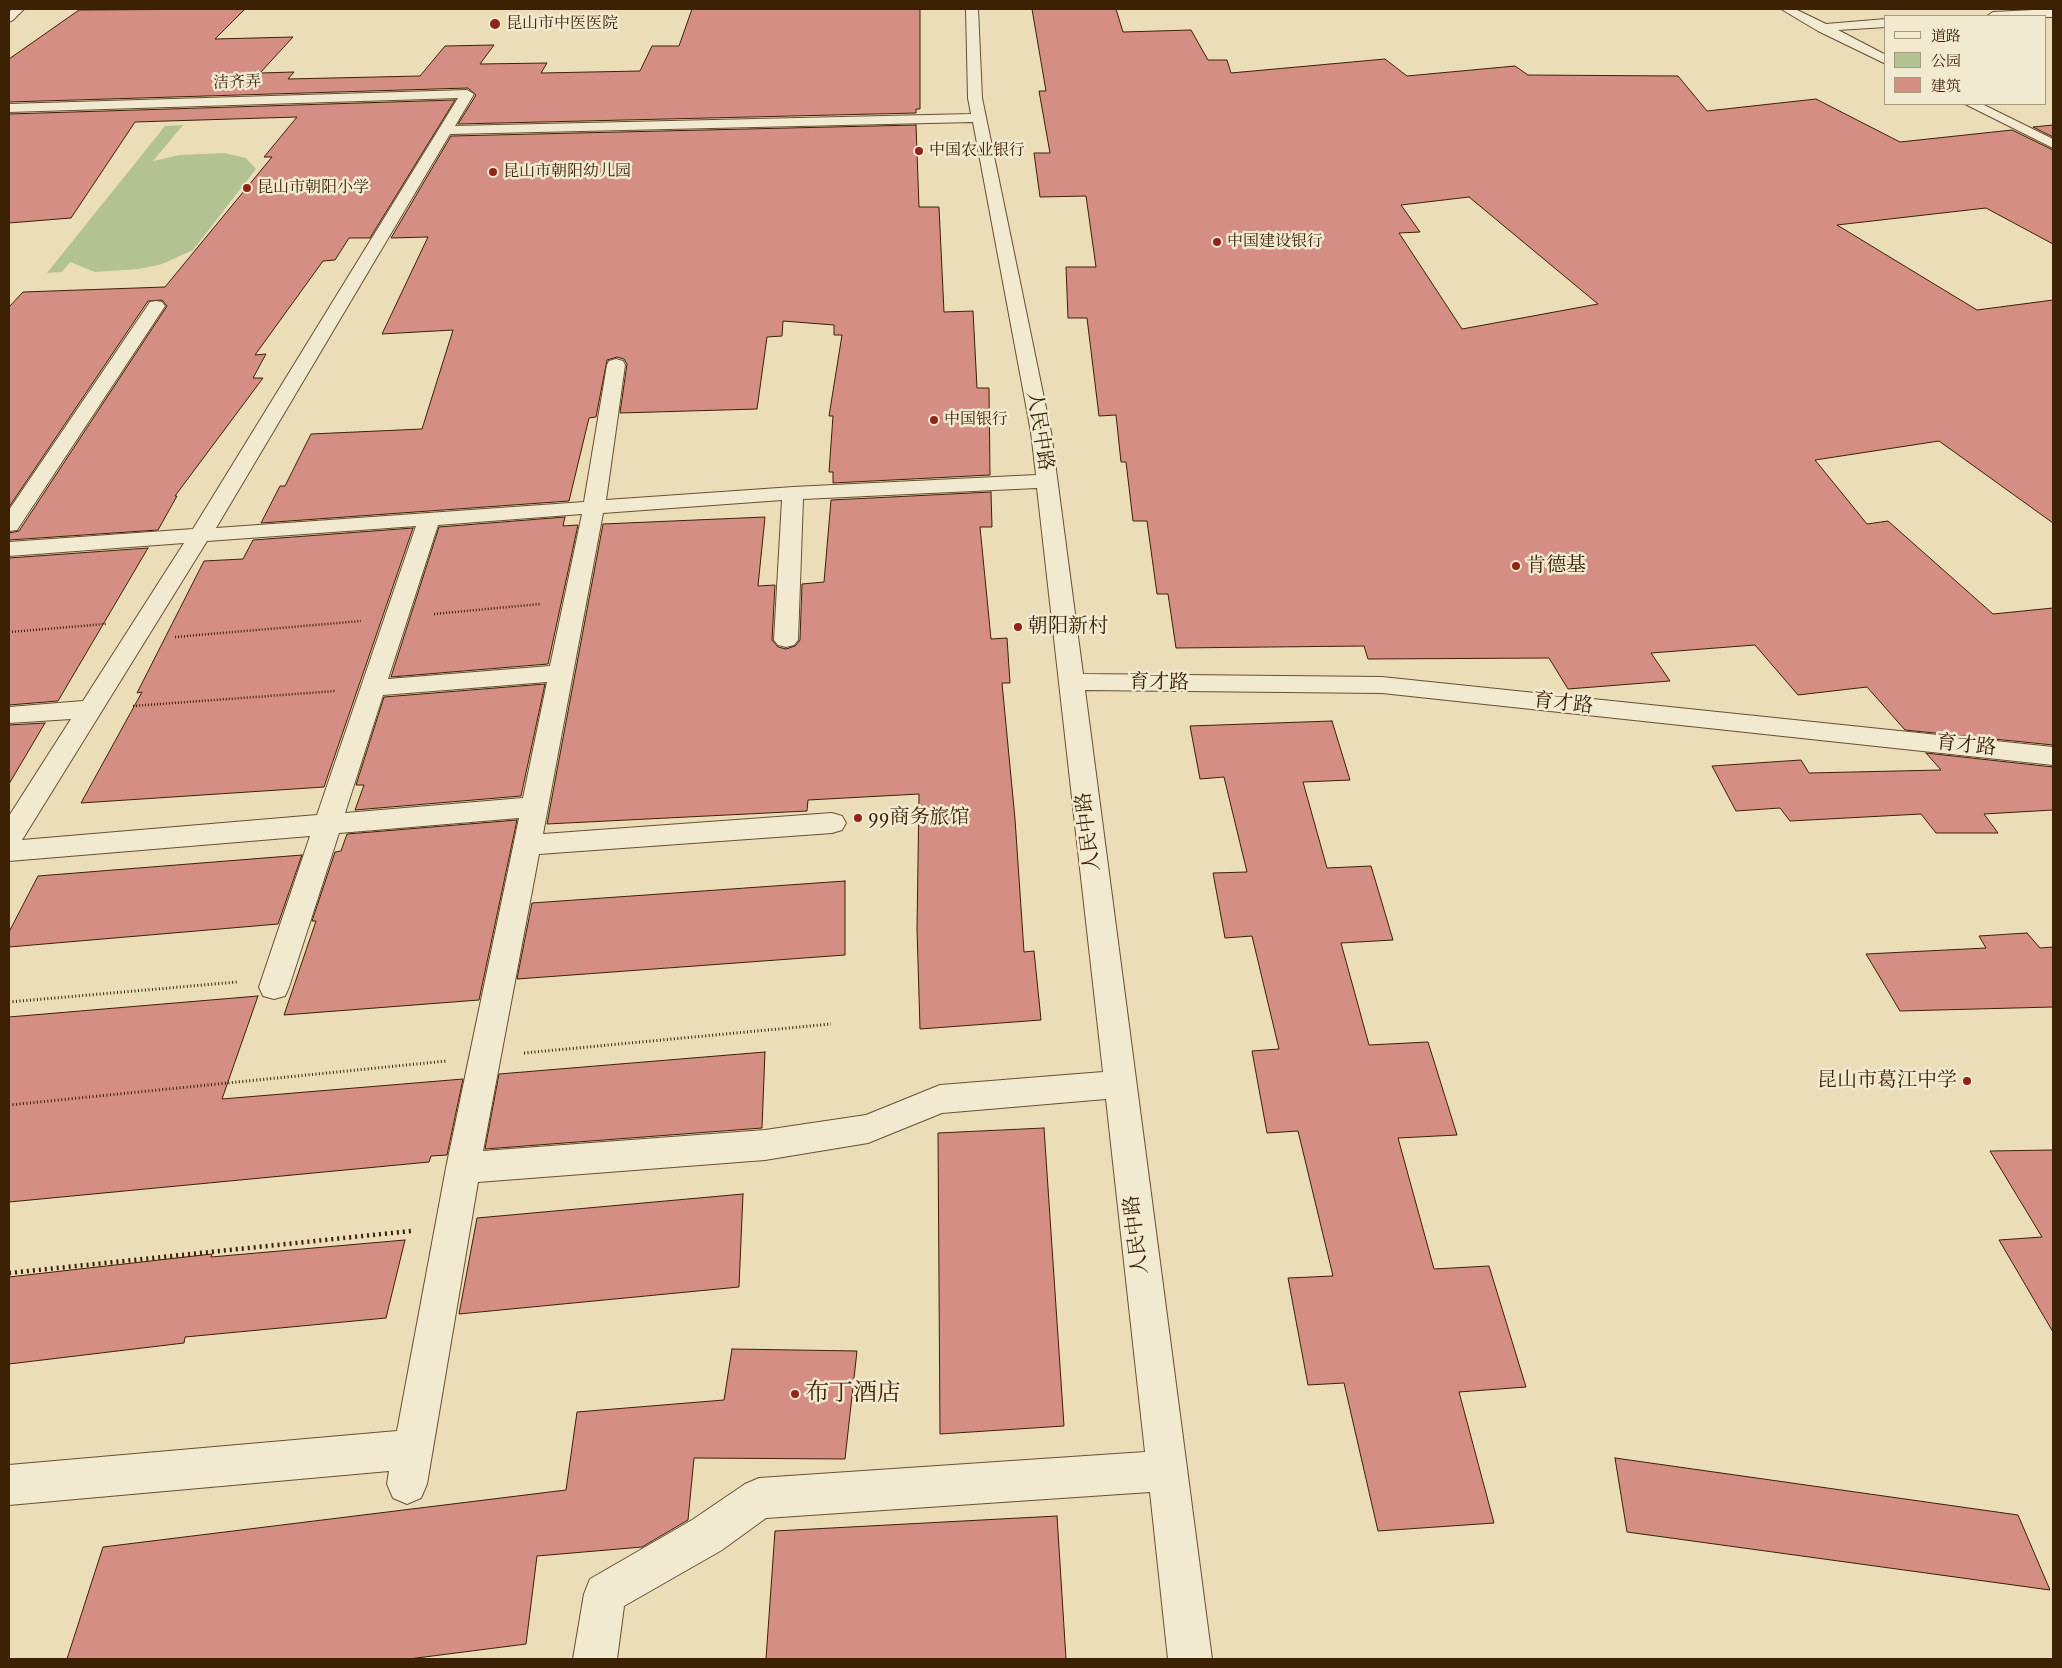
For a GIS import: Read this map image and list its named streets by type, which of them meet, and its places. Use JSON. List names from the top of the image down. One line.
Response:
{"streets":{"street":["洁齐弄","人民中路","育才路"]},"crossings":[["人民中路","育才路"]],"places":["昆山市中医医院","中国农业银行","昆山市朝阳幼儿园","昆山市朝阳小学","中国建设银行","中国银行","肯德基","朝阳新村","99商务旅馆","昆山市葛江中学","布丁酒店"],"legend":["道路","公园","建筑"]}
